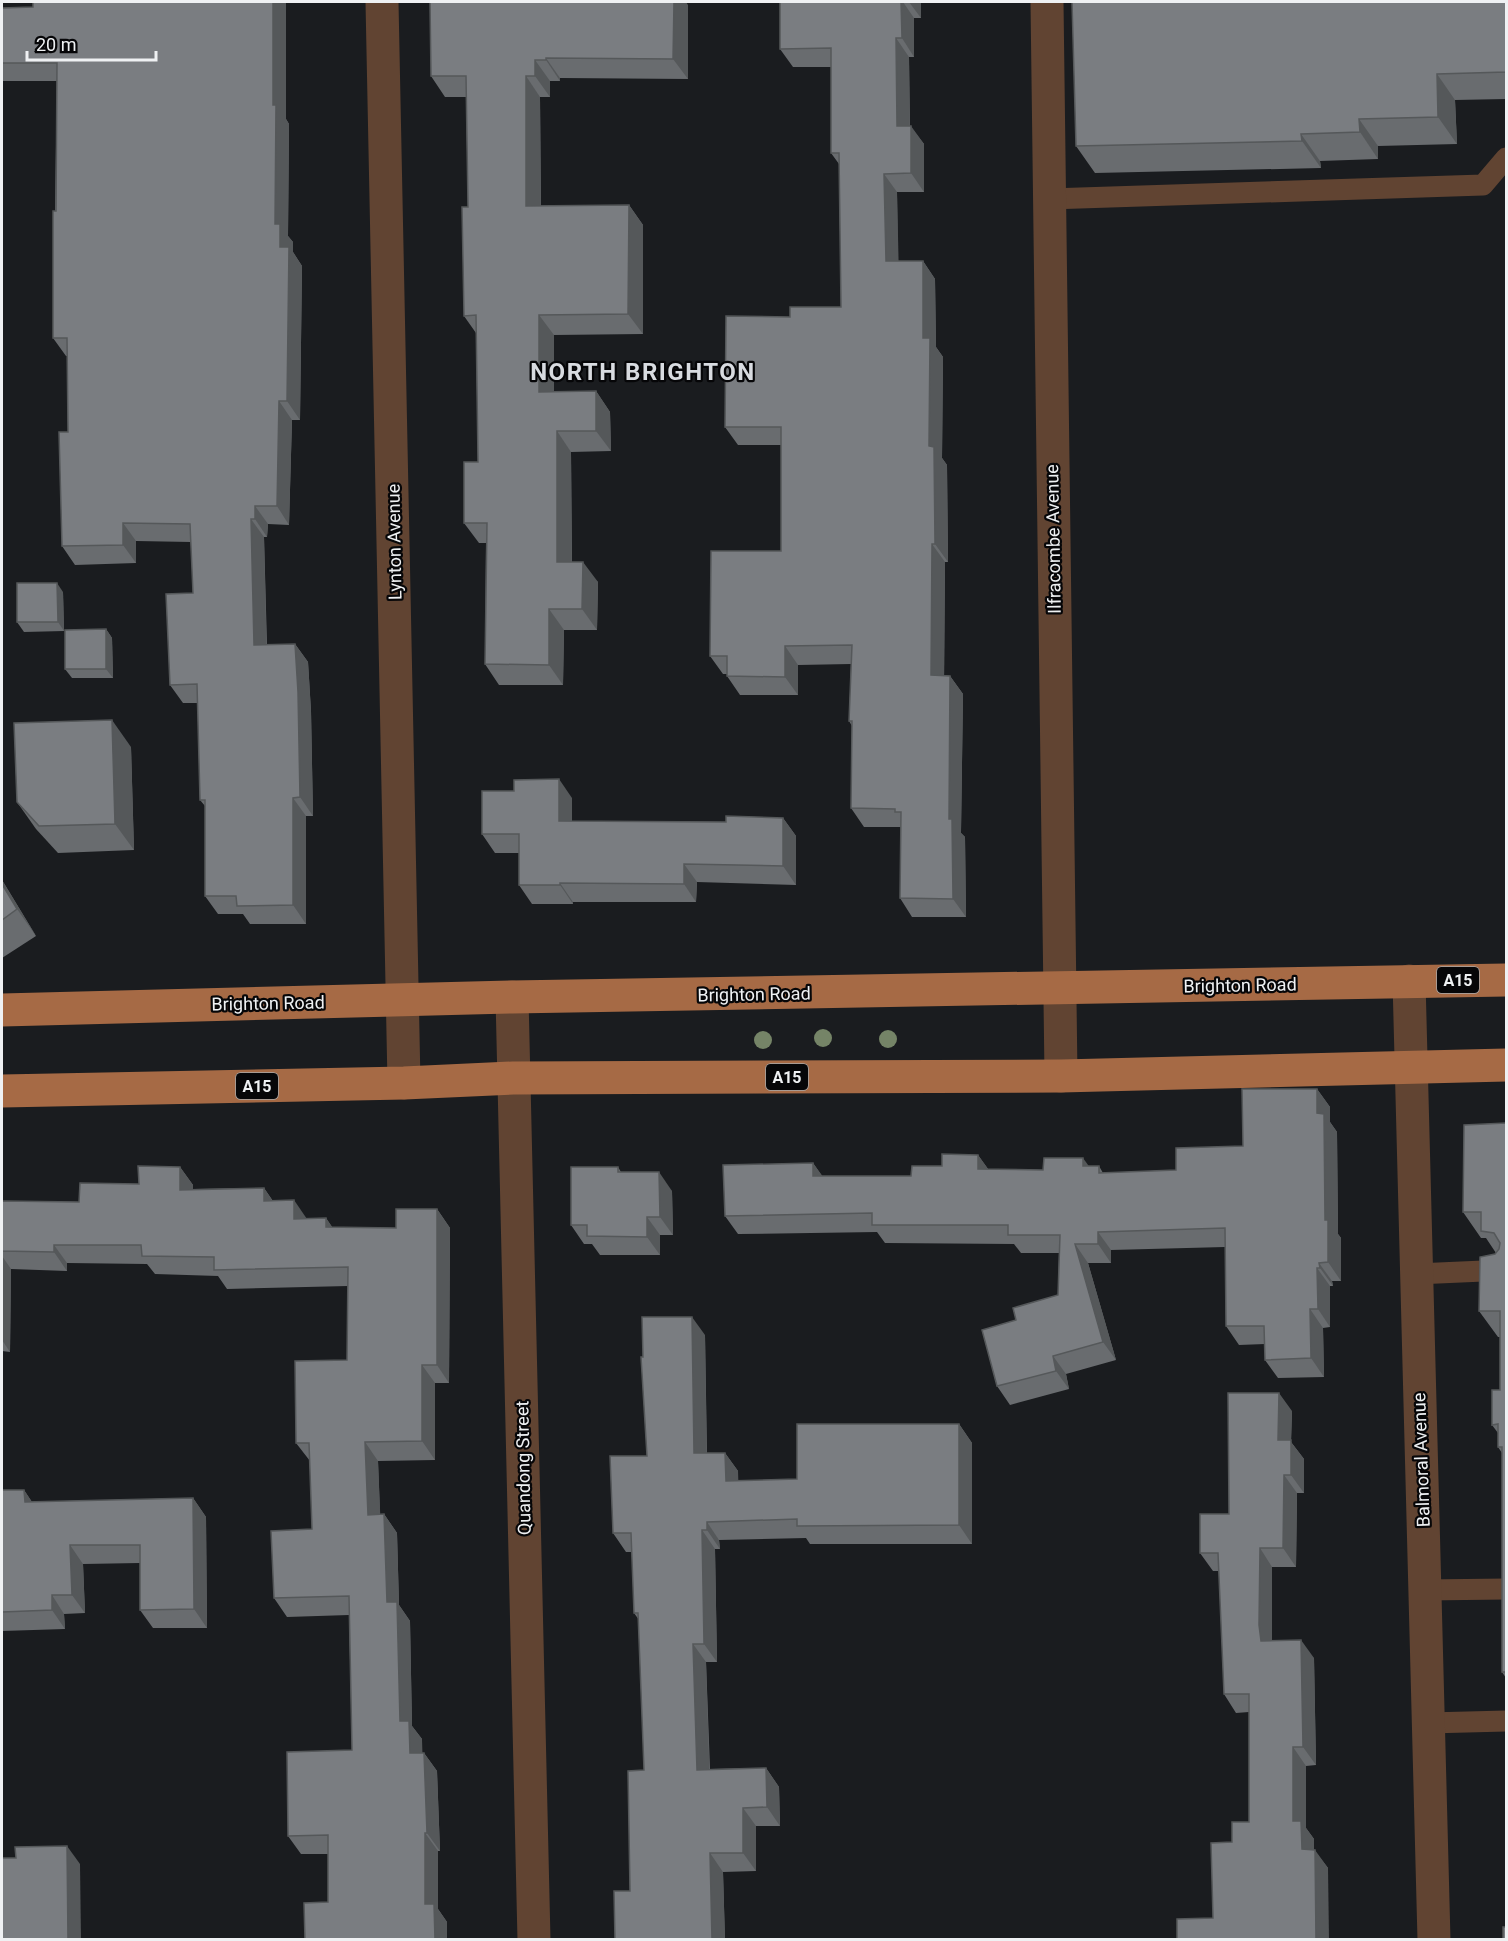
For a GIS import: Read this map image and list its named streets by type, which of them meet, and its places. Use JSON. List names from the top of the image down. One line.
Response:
{"streets":{"main road":["A15","Brighton Road"],"street":["Ilfracombe Avenue","Lynton Avenue","Balmoral Avenue","Quandong Street"]},"crossings":[["Ilfracombe Avenue","A15"],["Ilfracombe Avenue","Brighton Road"],["Lynton Avenue","A15"],["Lynton Avenue","Brighton Road"],["A15","Balmoral Avenue"],["A15","Quandong Street"],["Brighton Road","Balmoral Avenue"],["Brighton Road","Quandong Street"]],"districts":["NORTH BRIGHTON"],"scale_bar":"20 m"}
